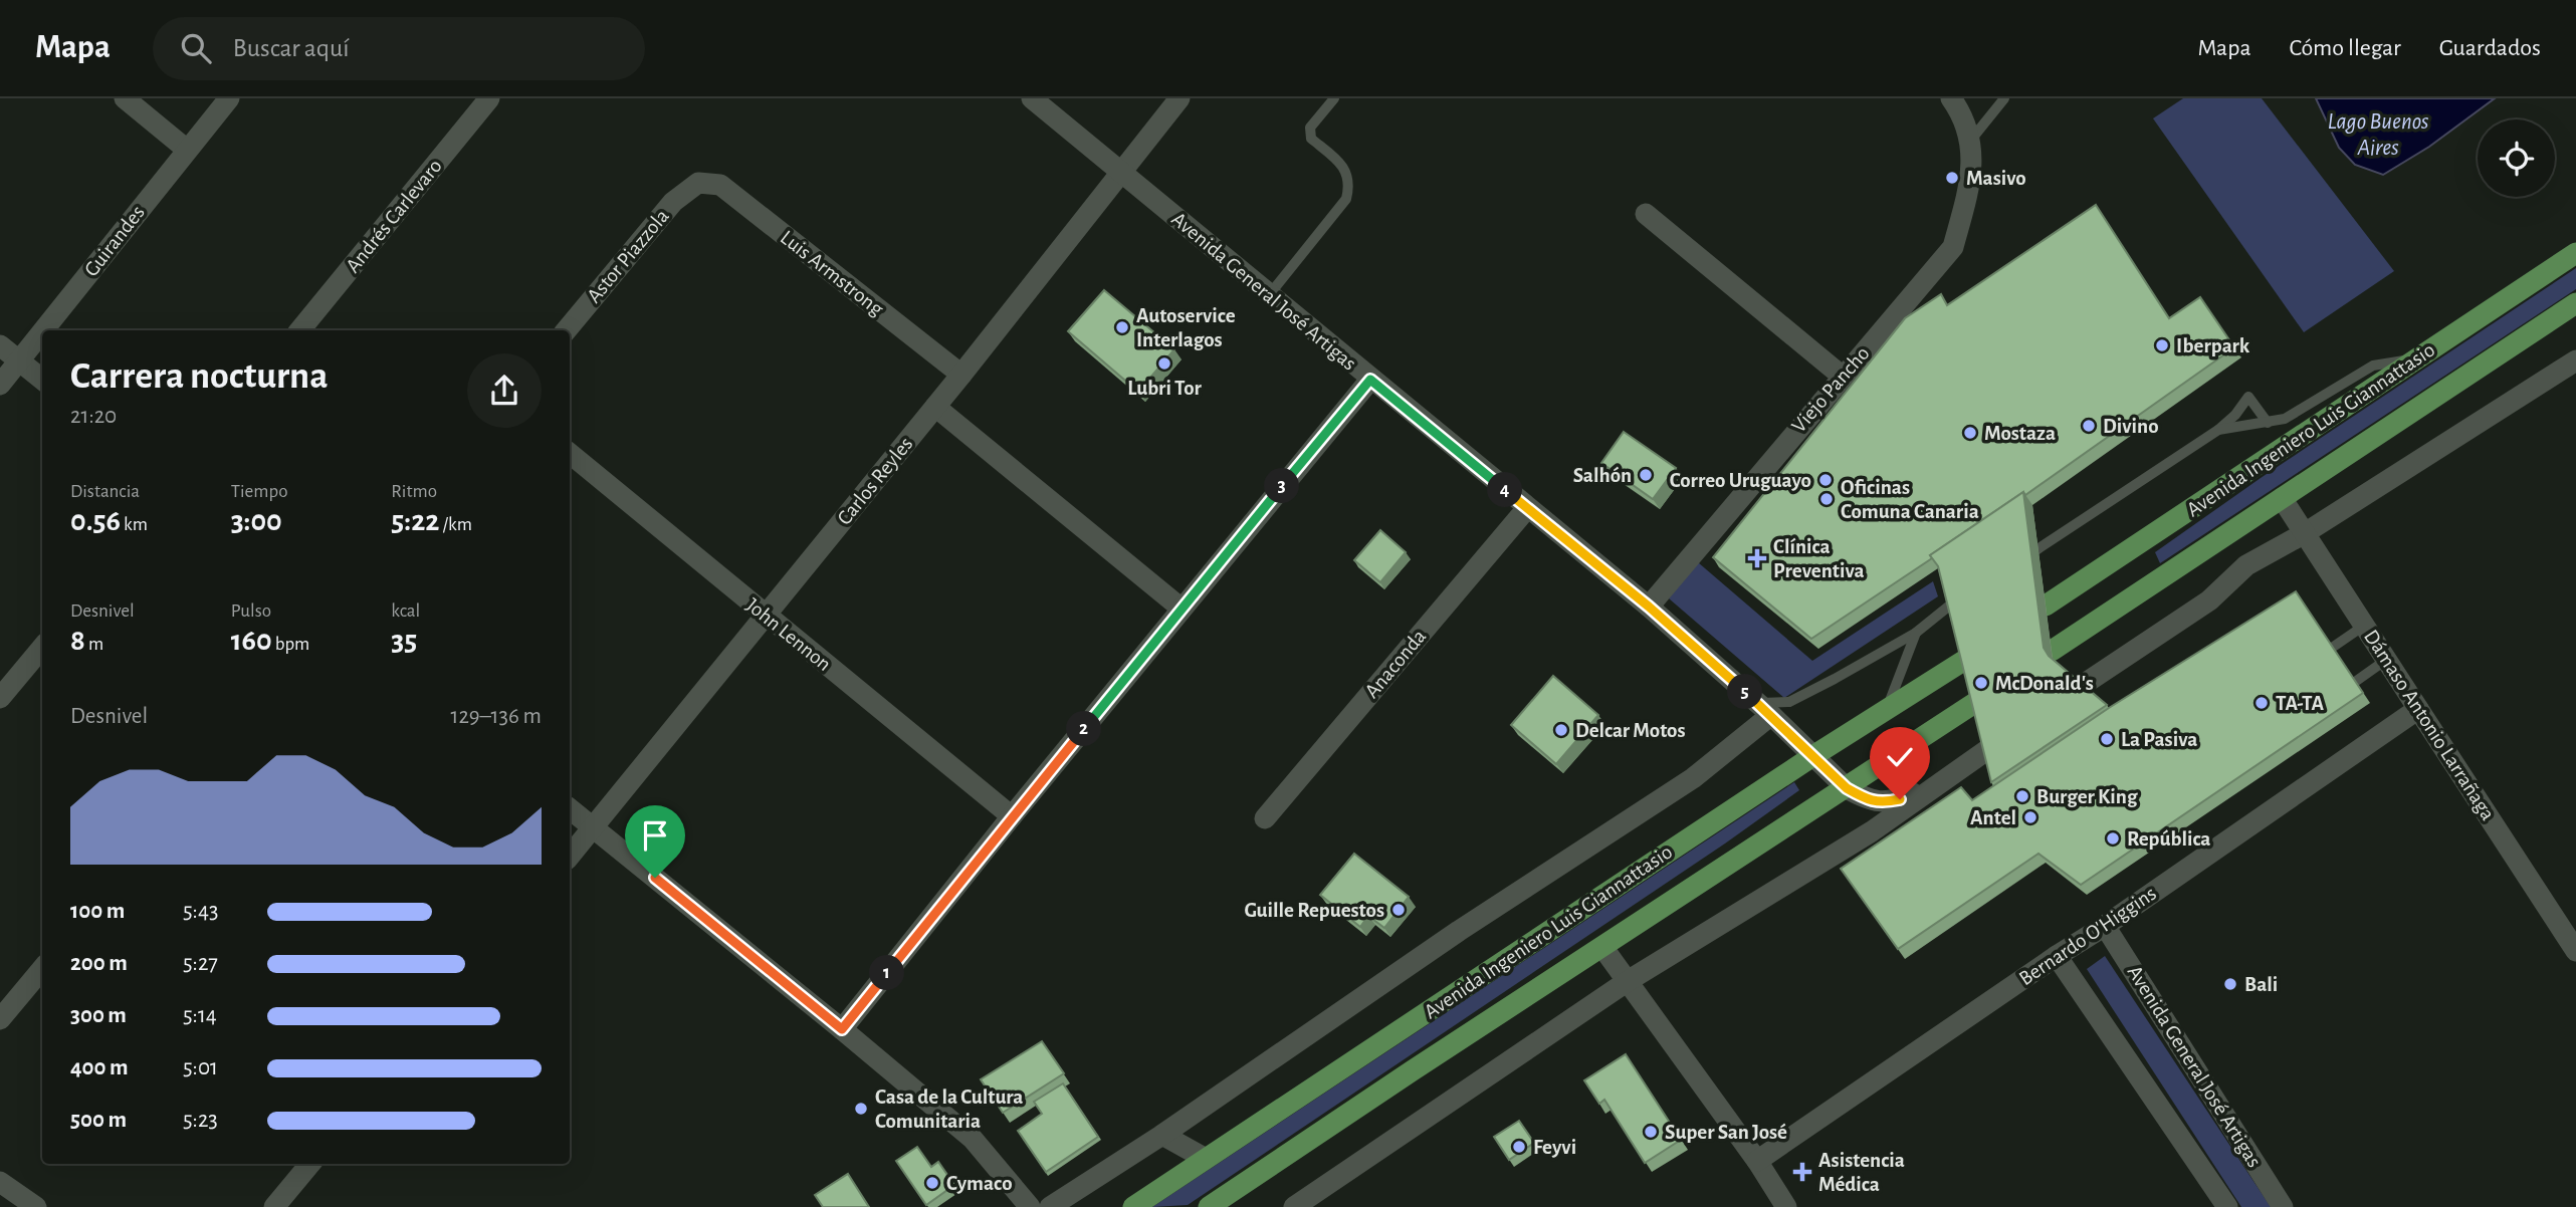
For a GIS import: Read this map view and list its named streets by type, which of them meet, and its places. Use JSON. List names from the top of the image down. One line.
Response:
{"streets":{"main road":["Avenida Ingeniero Luis Giannattasio"],"street":["Andrés Carlevaro","Guirandes","Astor Piazzola","Luis Armstrong","Avenida General José Artigas","Viejo Pancho","Carlos Reyles","John Lennon","Anaconda","Dámaso Antonio Larrañaga","Bernardo O'Higgins"]},"crossings":[["Astor Piazzola","Luis Armstrong"],["Luis Armstrong","Carlos Reyles"],["Avenida General José Artigas","Viejo Pancho"],["Avenida General José Artigas","Avenida Ingeniero Luis Giannattasio"],["Avenida General José Artigas","Carlos Reyles"],["Avenida General José Artigas","Anaconda"],["Avenida General José Artigas","Bernardo O'Higgins"],["Avenida Ingeniero Luis Giannattasio","Dámaso Antonio Larrañaga"],["Carlos Reyles","John Lennon"],["Dámaso Antonio Larrañaga","Bernardo O'Higgins"]],"water":["Lago Buenos Aires"],"places":{"other":["Masivo","Autoservice Interlagos","Iberpark","Lubri Tor","Divino","Mostaza","Salhón","Correo Uruguayo","Oficinas Comuna Canaria","McDonald's","TA-TA","Delcar Motos","La Pasiva","Burger King","Antel","República","Guille Repuestos","Bali","Casa de la Cultura Comunitaria","Super San José","Feyvi","Cymaco"],"health":["Clínica Preventiva","Asistencia Médica"]},"page":{"header":"Mapa","search":"Buscar aquí","nav":["Mapa","Cómo llegar","Guardados"],"heading":["Carrera nocturna","21:20"],"stats":[["Distancia","0.56 km"],["Tiempo","3:00"],["Ritmo","5:22 /km"],["Desnivel","8 m"],["Pulso","160 bpm"],["kcal","35"]],"pins":["3","4","5","2","1"],"chart":["Desnivel","129–136 m"],"list":[{"name":"100 m","note":"5:43"},{"name":"200 m","note":"5:27"},{"name":"300 m","note":"5:14"},{"name":"400 m","note":"5:01"},{"name":"500 m","note":"5:23"}]}}
